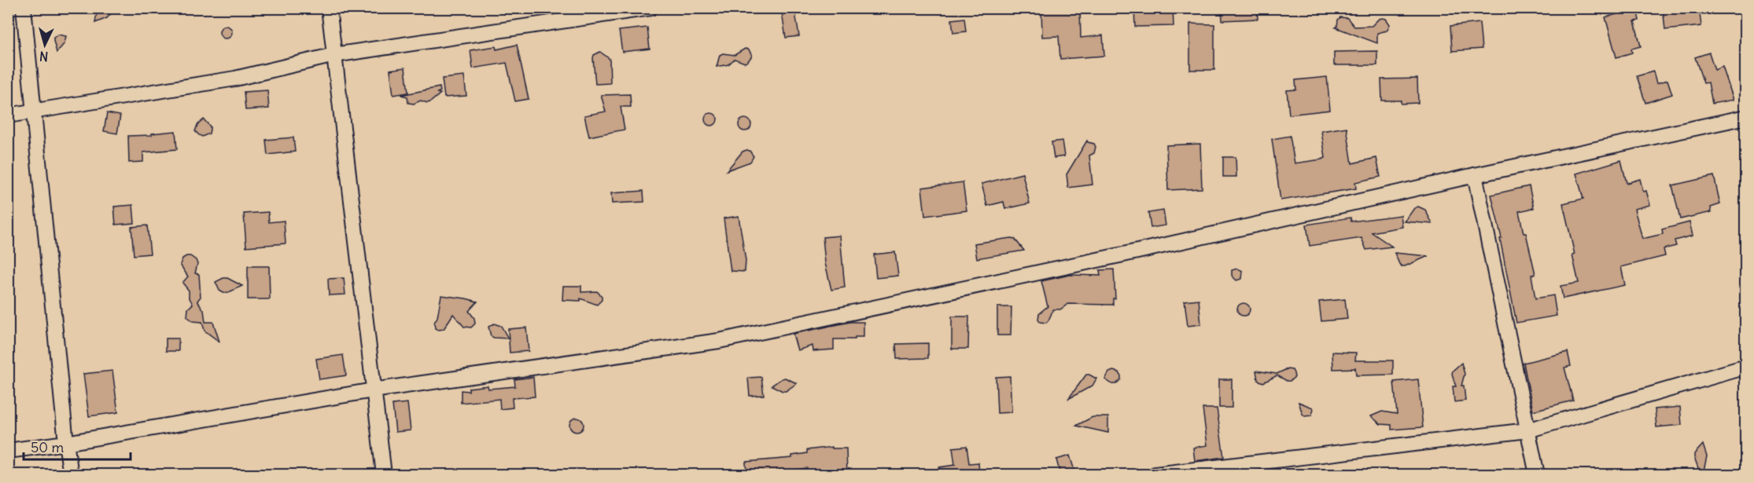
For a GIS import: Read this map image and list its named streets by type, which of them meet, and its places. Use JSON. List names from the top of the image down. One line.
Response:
{"scale_bar":"50 m","north":"bottom"}
